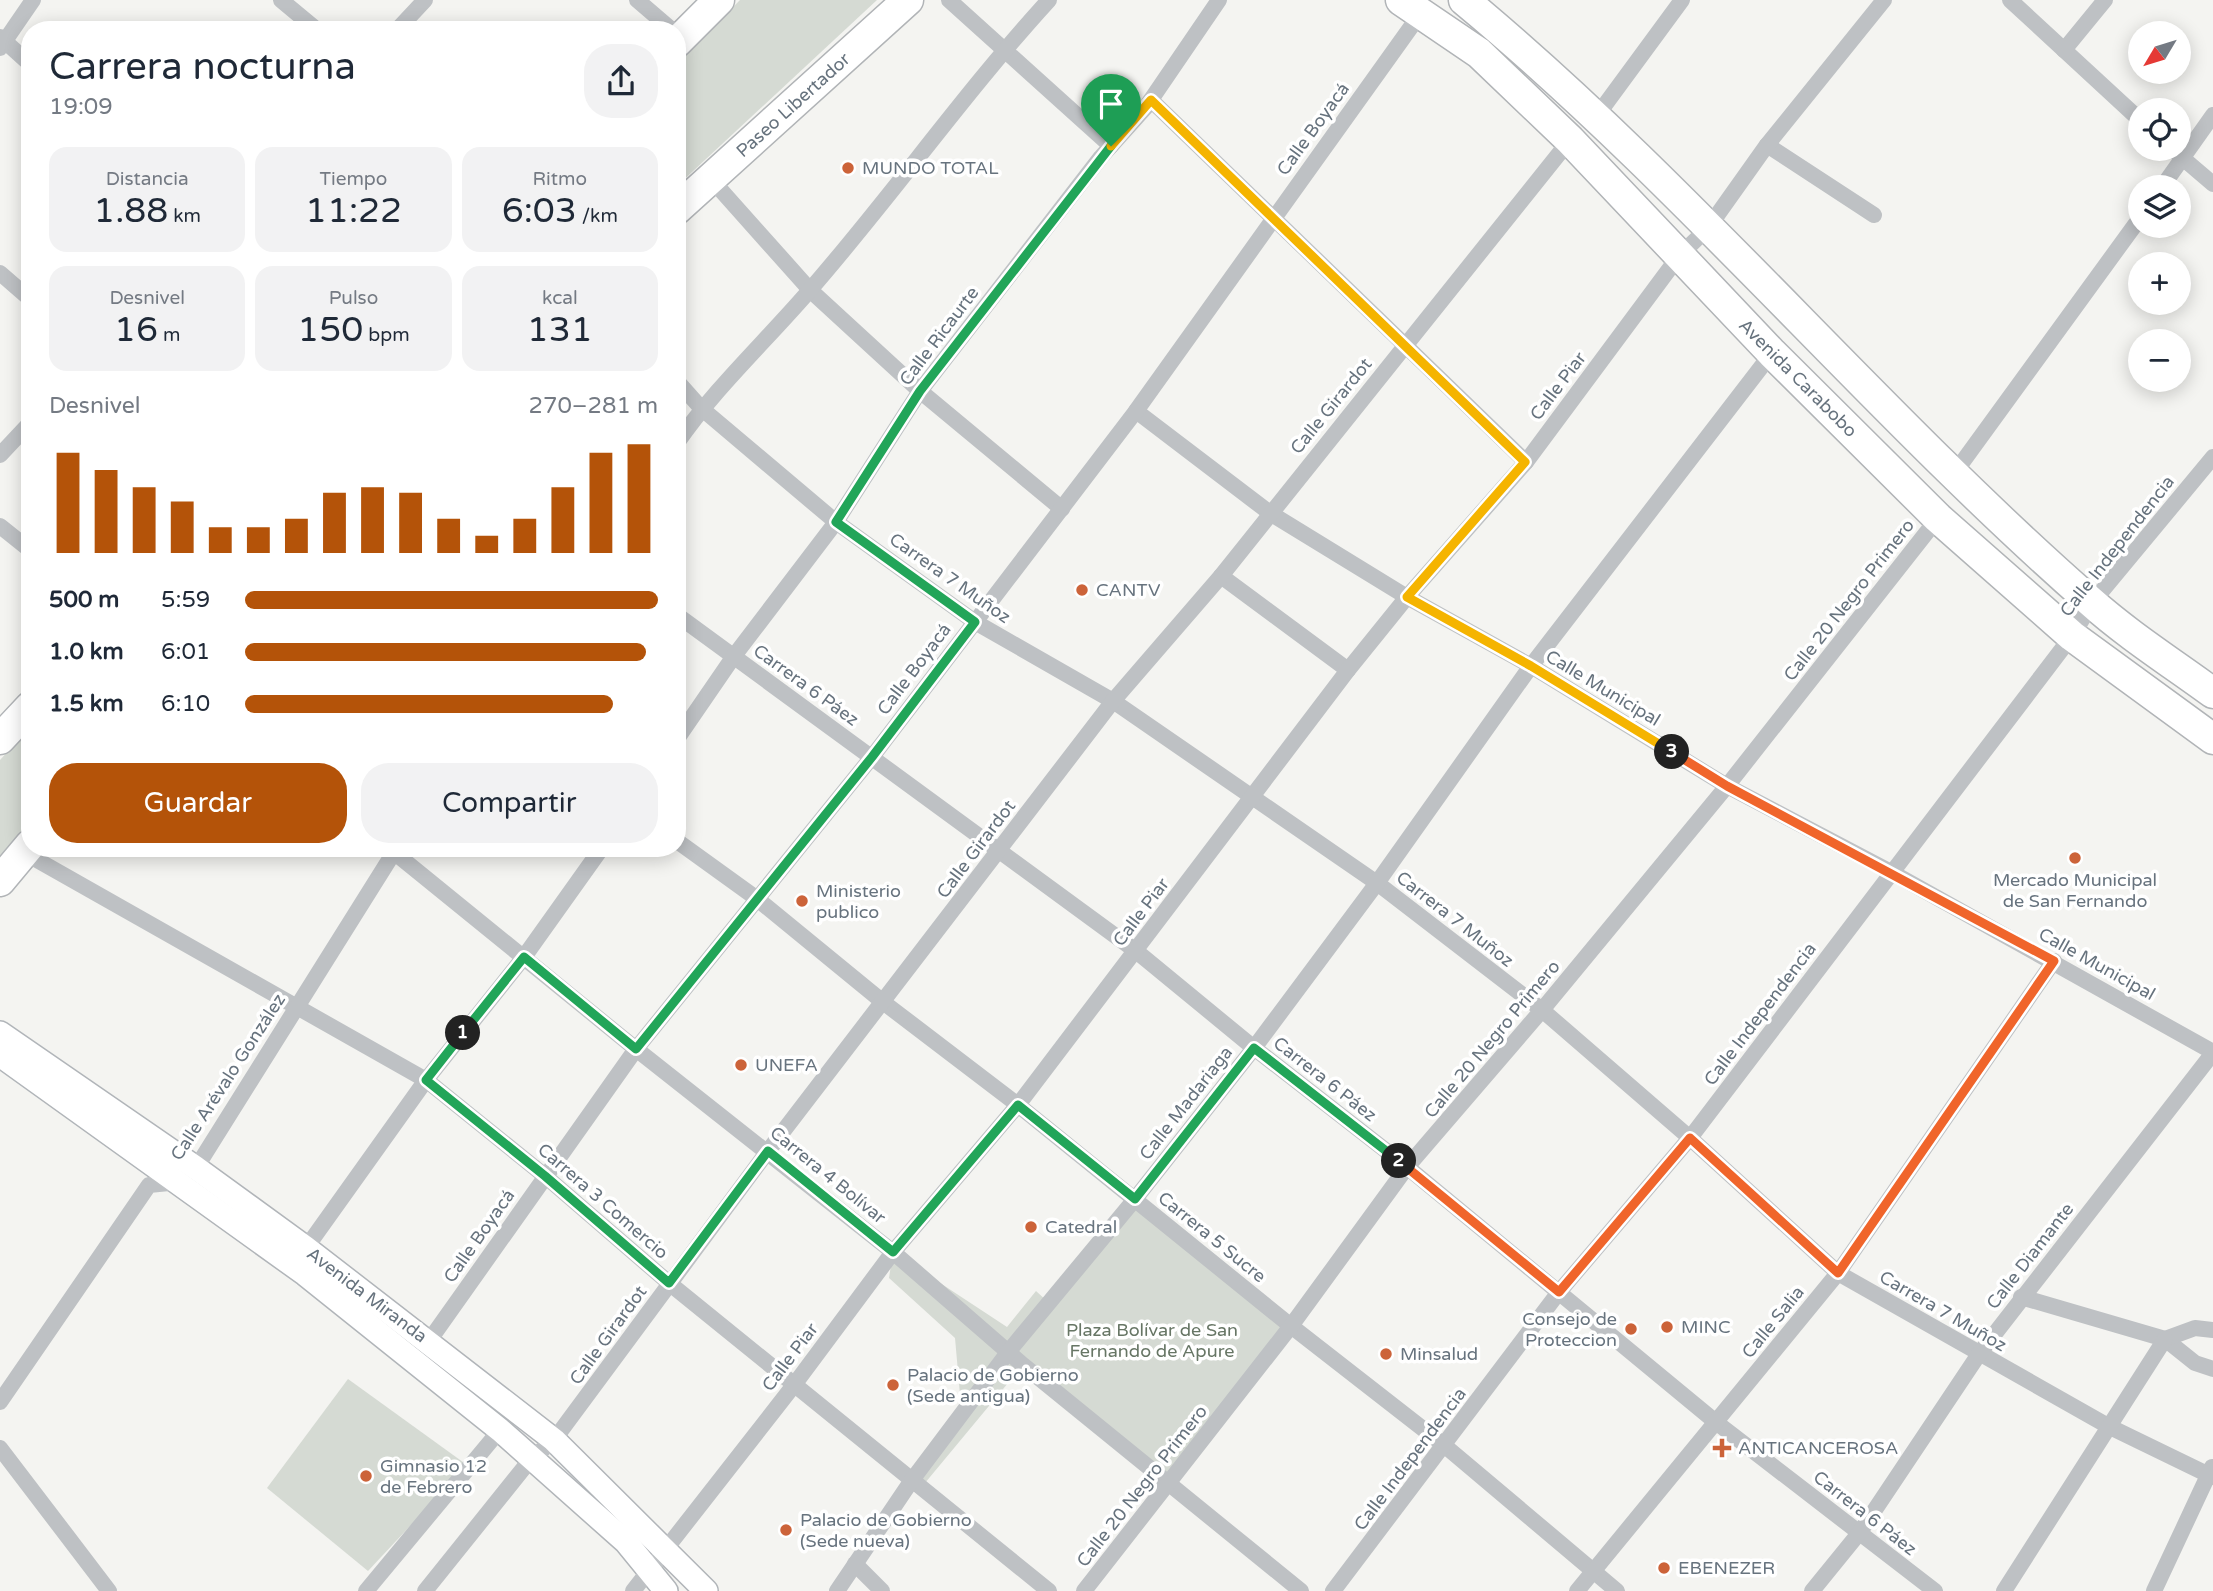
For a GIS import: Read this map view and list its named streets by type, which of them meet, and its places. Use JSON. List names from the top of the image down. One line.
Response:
{"streets":{"highway":["Paseo Libertador","Avenida Carabobo"],"main road":["Avenida Miranda"],"street":["Calle Boyacá","Calle Ricaurte","Calle Piar","Calle Girardot","Calle Independencia","Carrera 7 Muñoz","Calle 20 Negro Primero","Carrera 6 Páez","Calle Municipal","Calle Arévalo González","Calle Madariaga","Carrera 4 Bolívar","Carrera 3 Comercio","Carrera 5 Sucre","Calle Diamante","Calle Salia"]},"crossings":[["Calle Boyacá","Avenida Carabobo"],["Calle Boyacá","Carrera 7 Muñoz"],["Calle Boyacá","Carrera 6 Páez"],["Calle Boyacá","Calle Municipal"],["Calle Boyacá","Carrera 4 Bolívar"],["Calle Boyacá","Carrera 3 Comercio"],["Calle Boyacá","Carrera 5 Sucre"],["Calle Boyacá","Avenida Miranda"],["Calle Ricaurte","Carrera 7 Muñoz"],["Calle Ricaurte","Carrera 6 Páez"],["Avenida Carabobo","Calle Piar"],["Avenida Carabobo","Calle Girardot"],["Avenida Carabobo","Calle Independencia"],["Avenida Carabobo","Calle 20 Negro Primero"],["Avenida Carabobo","Calle Madariaga"],["Calle Piar","Carrera 7 Muñoz"],["Calle Piar","Carrera 6 Páez"],["Calle Piar","Calle Municipal"],["Calle Piar","Carrera 4 Bolívar"],["Calle Piar","Carrera 3 Comercio"],["Calle Piar","Carrera 5 Sucre"],["Calle Piar","Avenida Miranda"],["Calle Girardot","Carrera 7 Muñoz"],["Calle Girardot","Carrera 6 Páez"],["Calle Girardot","Calle Municipal"],["Calle Girardot","Carrera 4 Bolívar"],["Calle Girardot","Carrera 3 Comercio"],["Calle Girardot","Carrera 5 Sucre"],["Calle Girardot","Avenida Miranda"],["Calle Independencia","Carrera 7 Muñoz"],["Calle Independencia","Carrera 6 Páez"],["Calle Independencia","Calle Municipal"],["Calle Independencia","Carrera 5 Sucre"],["Carrera 7 Muñoz","Calle 20 Negro Primero"],["Carrera 7 Muñoz","Calle Madariaga"],["Carrera 7 Muñoz","Calle Diamante"],["Carrera 7 Muñoz","Calle Salia"],["Calle 20 Negro Primero","Carrera 6 Páez"],["Calle 20 Negro Primero","Calle Municipal"],["Calle 20 Negro Primero","Carrera 4 Bolívar"],["Calle 20 Negro Primero","Carrera 5 Sucre"],["Carrera 6 Páez","Calle Madariaga"],["Carrera 6 Páez","Calle Diamante"],["Carrera 6 Páez","Calle Salia"],["Calle Municipal","Calle Madariaga"],["Calle Municipal","Calle Diamante"],["Calle Municipal","Calle Salia"],["Calle Arévalo González","Carrera 3 Comercio"],["Calle Arévalo González","Avenida Miranda"],["Calle Madariaga","Carrera 4 Bolívar"],["Calle Madariaga","Carrera 3 Comercio"],["Calle Madariaga","Carrera 5 Sucre"],["Carrera 5 Sucre","Calle Salia"]],"parks":["Plaza Bolívar de San Fernando de Apure"],"places":{"other":["MUNDO TOTAL","CANTV","Mercado Municipal de San Fernando","Ministerio publico","UNEFA","Catedral","MINC","Consejo de Proteccion","Minsalud","Palacio de Gobierno (Sede antigua)","Gimnasio 12 de Febrero","Palacio de Gobierno (Sede nueva)","EBENEZER"],"health":["ANTICANCEROSA"]},"north":"bottom left","page":{"map_buttons":["+","−"],"heading":["Carrera nocturna","19:09"],"stats":[["Distancia","1.88 km"],["Tiempo","11:22"],["Ritmo","6:03 /km"],["Desnivel","16 m"],["Pulso","150 bpm"],["kcal","131"]],"chart":["Desnivel","270–281 m"],"list":[{"name":"500 m","note":"5:59"},{"name":"1.0 km","note":"6:01"},{"name":"1.5 km","note":"6:10"}],"pins":["3","1","2"],"buttons":["Guardar","Compartir"]}}
